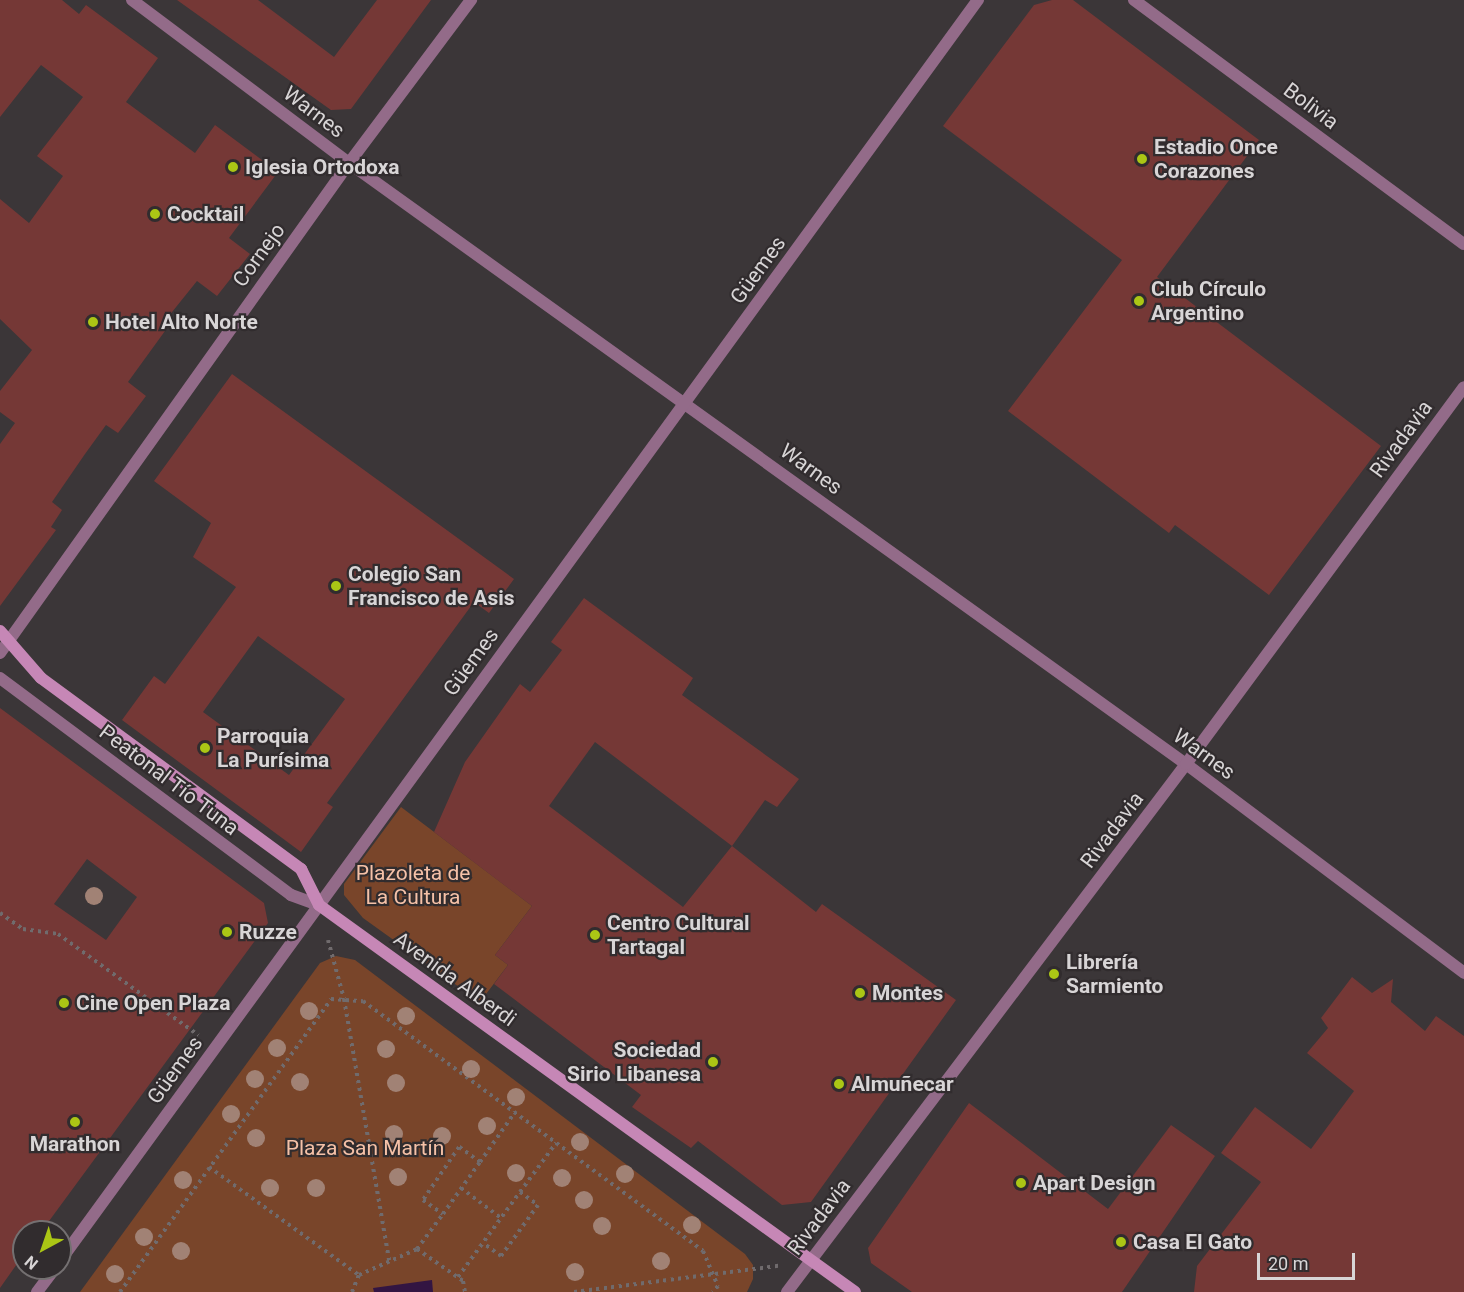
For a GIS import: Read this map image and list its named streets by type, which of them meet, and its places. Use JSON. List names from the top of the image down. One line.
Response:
{"streets":{"main road":["Avenida Alberdi"],"street":["Bolivia","Warnes","Cornejo","Güemes","Rivadavia","Peatonal Tío Tuna"]},"crossings":[["Warnes","Cornejo"],["Warnes","Güemes"],["Warnes","Rivadavia"],["Cornejo","Avenida Alberdi"],["Güemes","Peatonal Tío Tuna"],["Güemes","Avenida Alberdi"],["Rivadavia","Avenida Alberdi"],["Peatonal Tío Tuna","Avenida Alberdi"]],"parks":["Plazoleta de La Cultura","Plaza San Martín"],"places":["Estadio Once Corazones","Iglesia Ortodoxa","Cocktail","Club Círculo Argentino","Hotel Alto Norte","Colegio San Francisco de Asis","Parroquia La Purísima","Ruzze","Centro Cultural Tartagal","Librería Sarmiento","Montes","Cine Open Plaza","Sociedad Sirio Libanesa","Almuñecar","Marathon","Apart Design","Casa El Gato"],"scale_bar":"20 m","north":"bottom left"}
